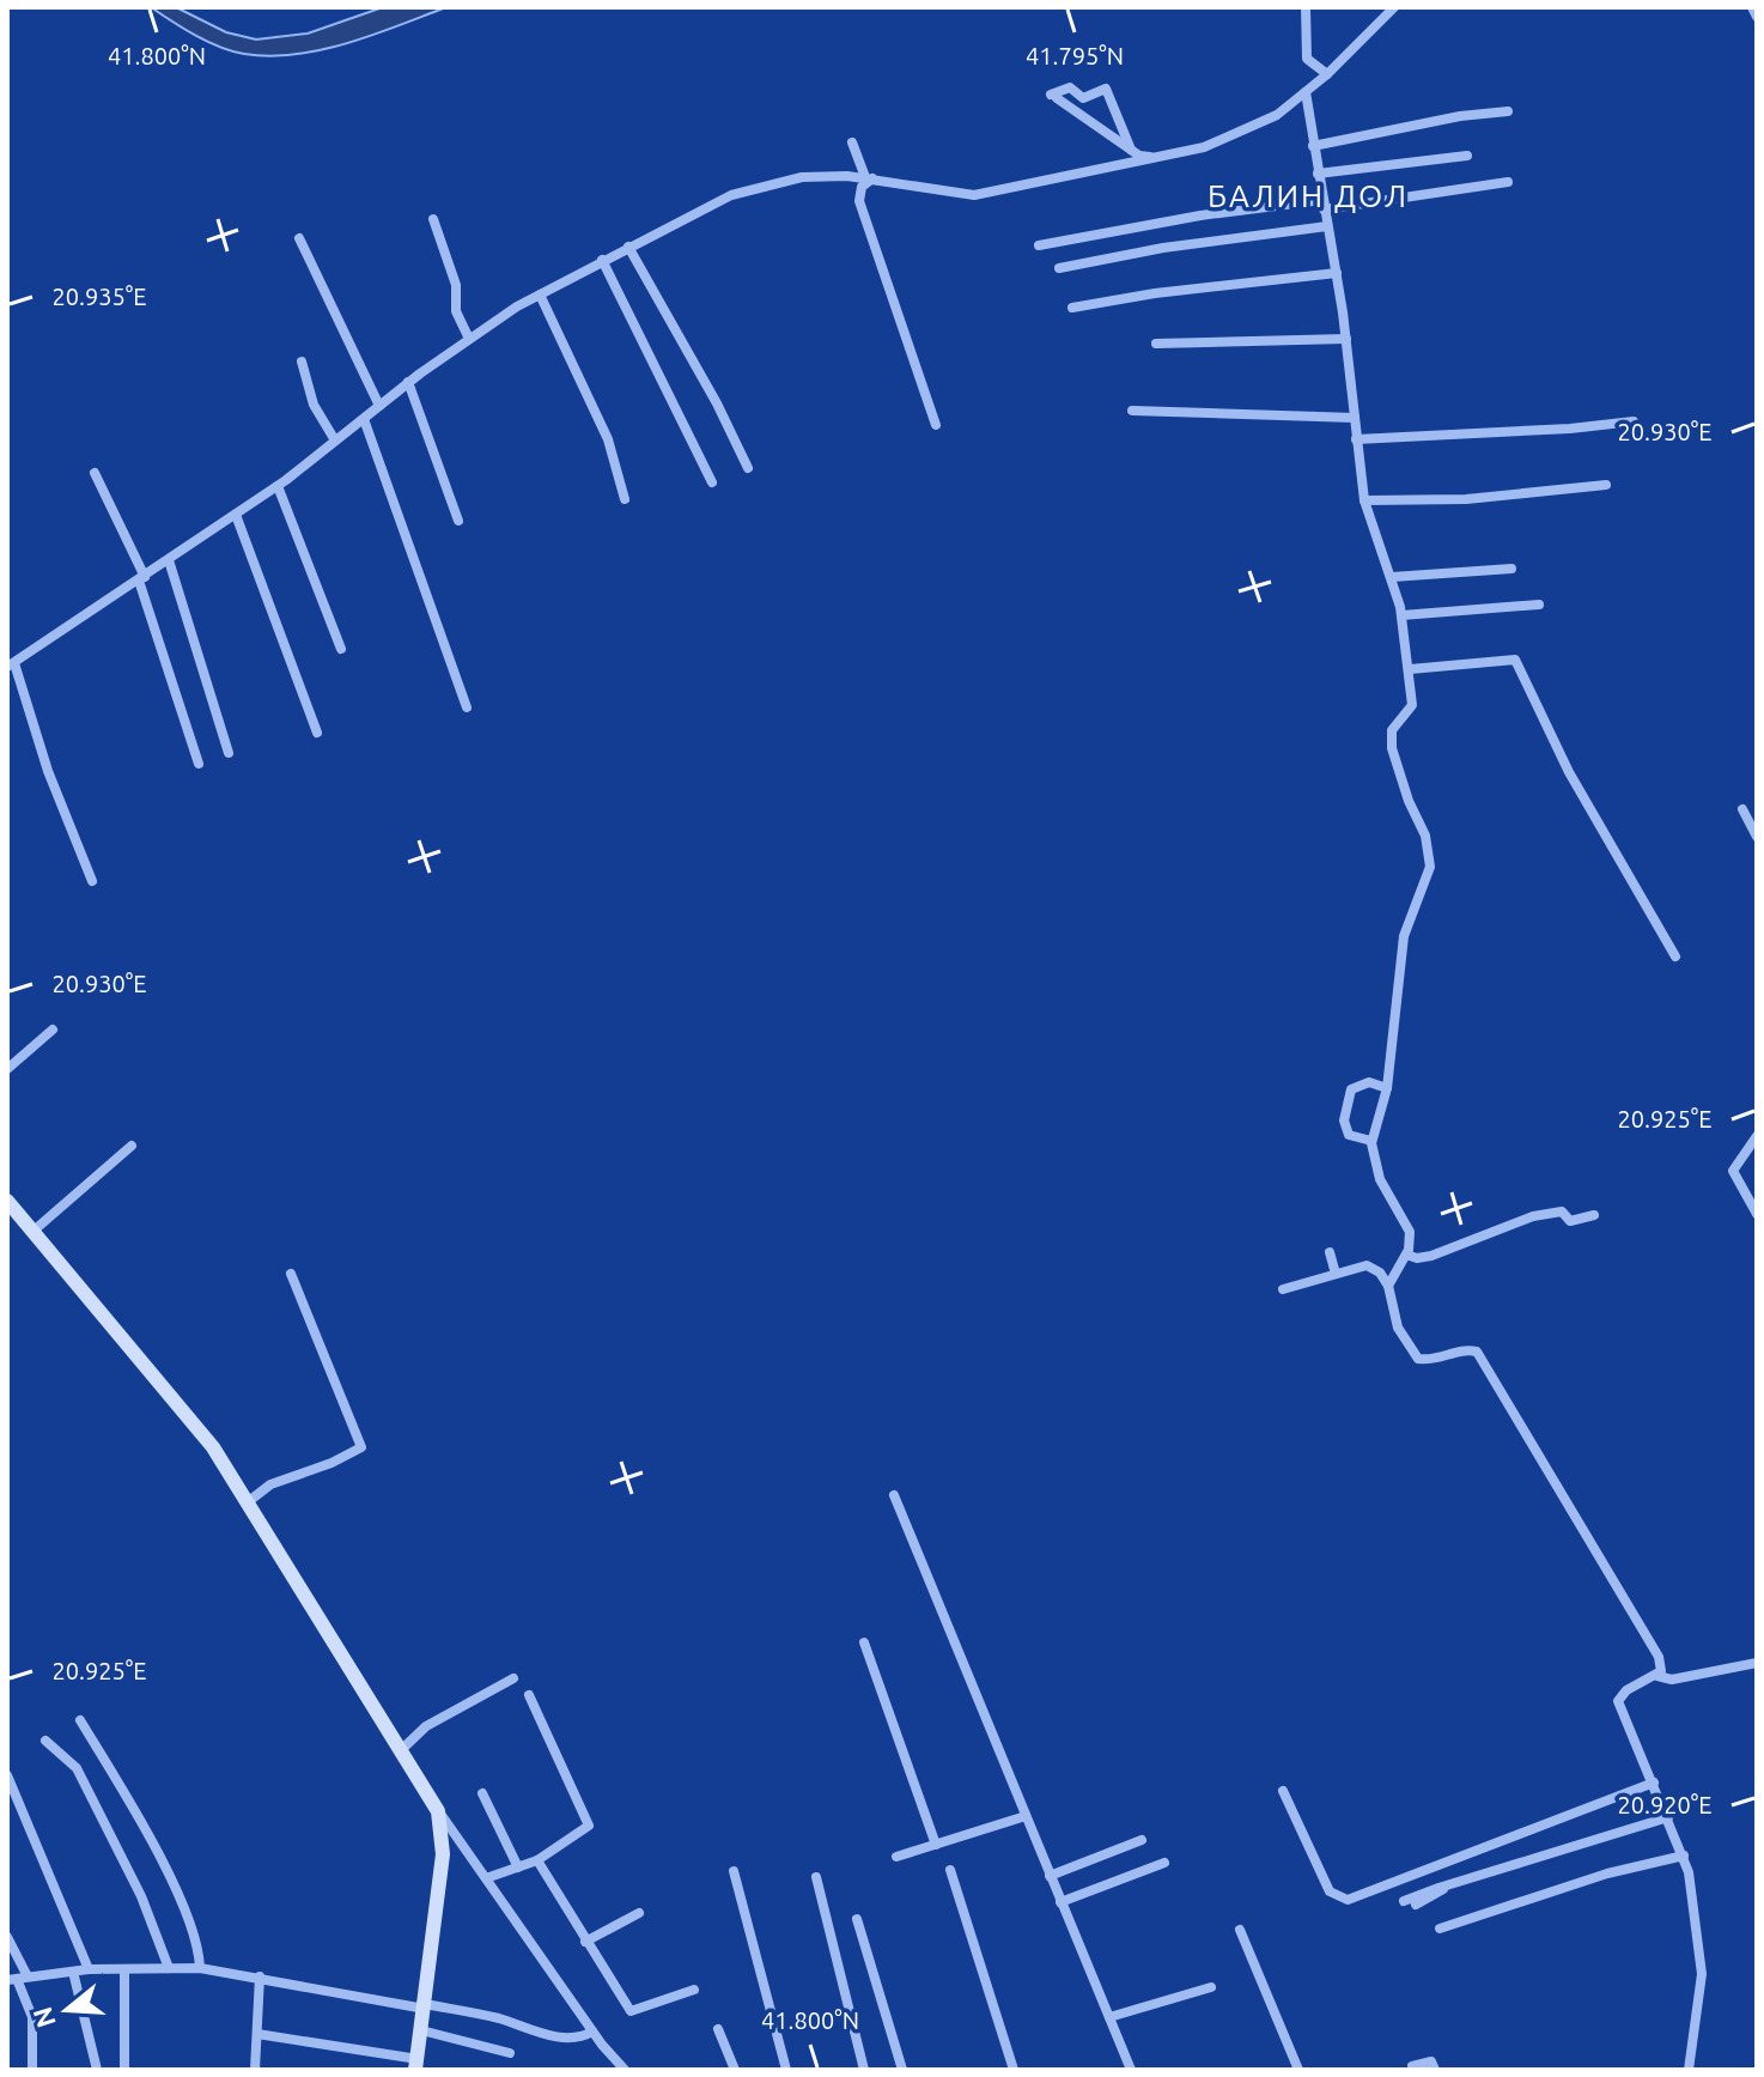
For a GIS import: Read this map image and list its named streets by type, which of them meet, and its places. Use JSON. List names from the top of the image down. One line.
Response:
{"districts":["БАЛИН ДОЛ"],"north":"left","coordinates":["41.800°N","41.795°N","20.935°E","20.930°E","20.925°E","20.920°E"]}
